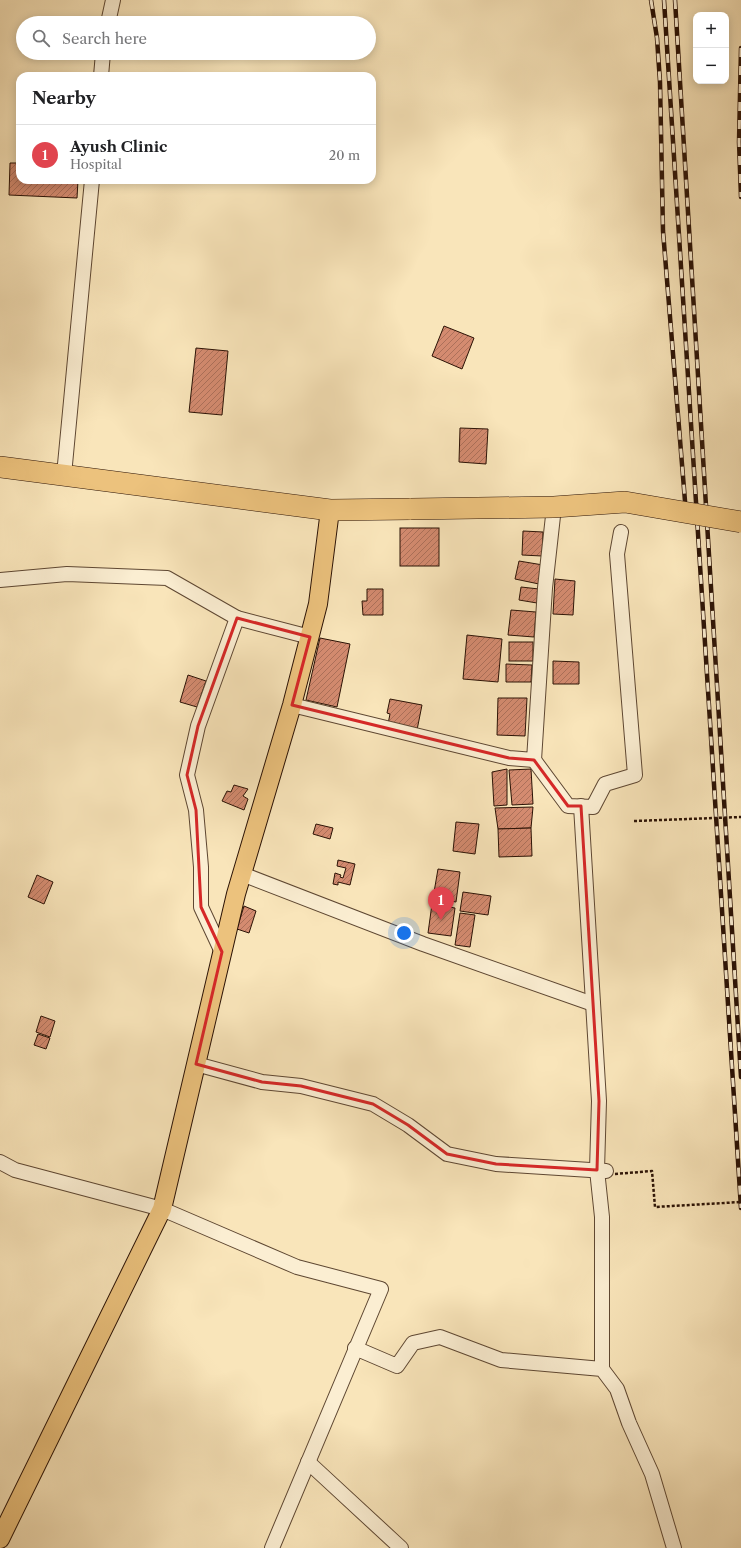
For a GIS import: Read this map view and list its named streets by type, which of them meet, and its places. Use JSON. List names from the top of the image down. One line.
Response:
{"page":{"map_buttons":["+","−"],"search":"Search here","heading":"Nearby","list":[{"mark":"1","name":"Ayush Clinic","note":"Hospital","value":"20 m"}],"pins":"1"}}
